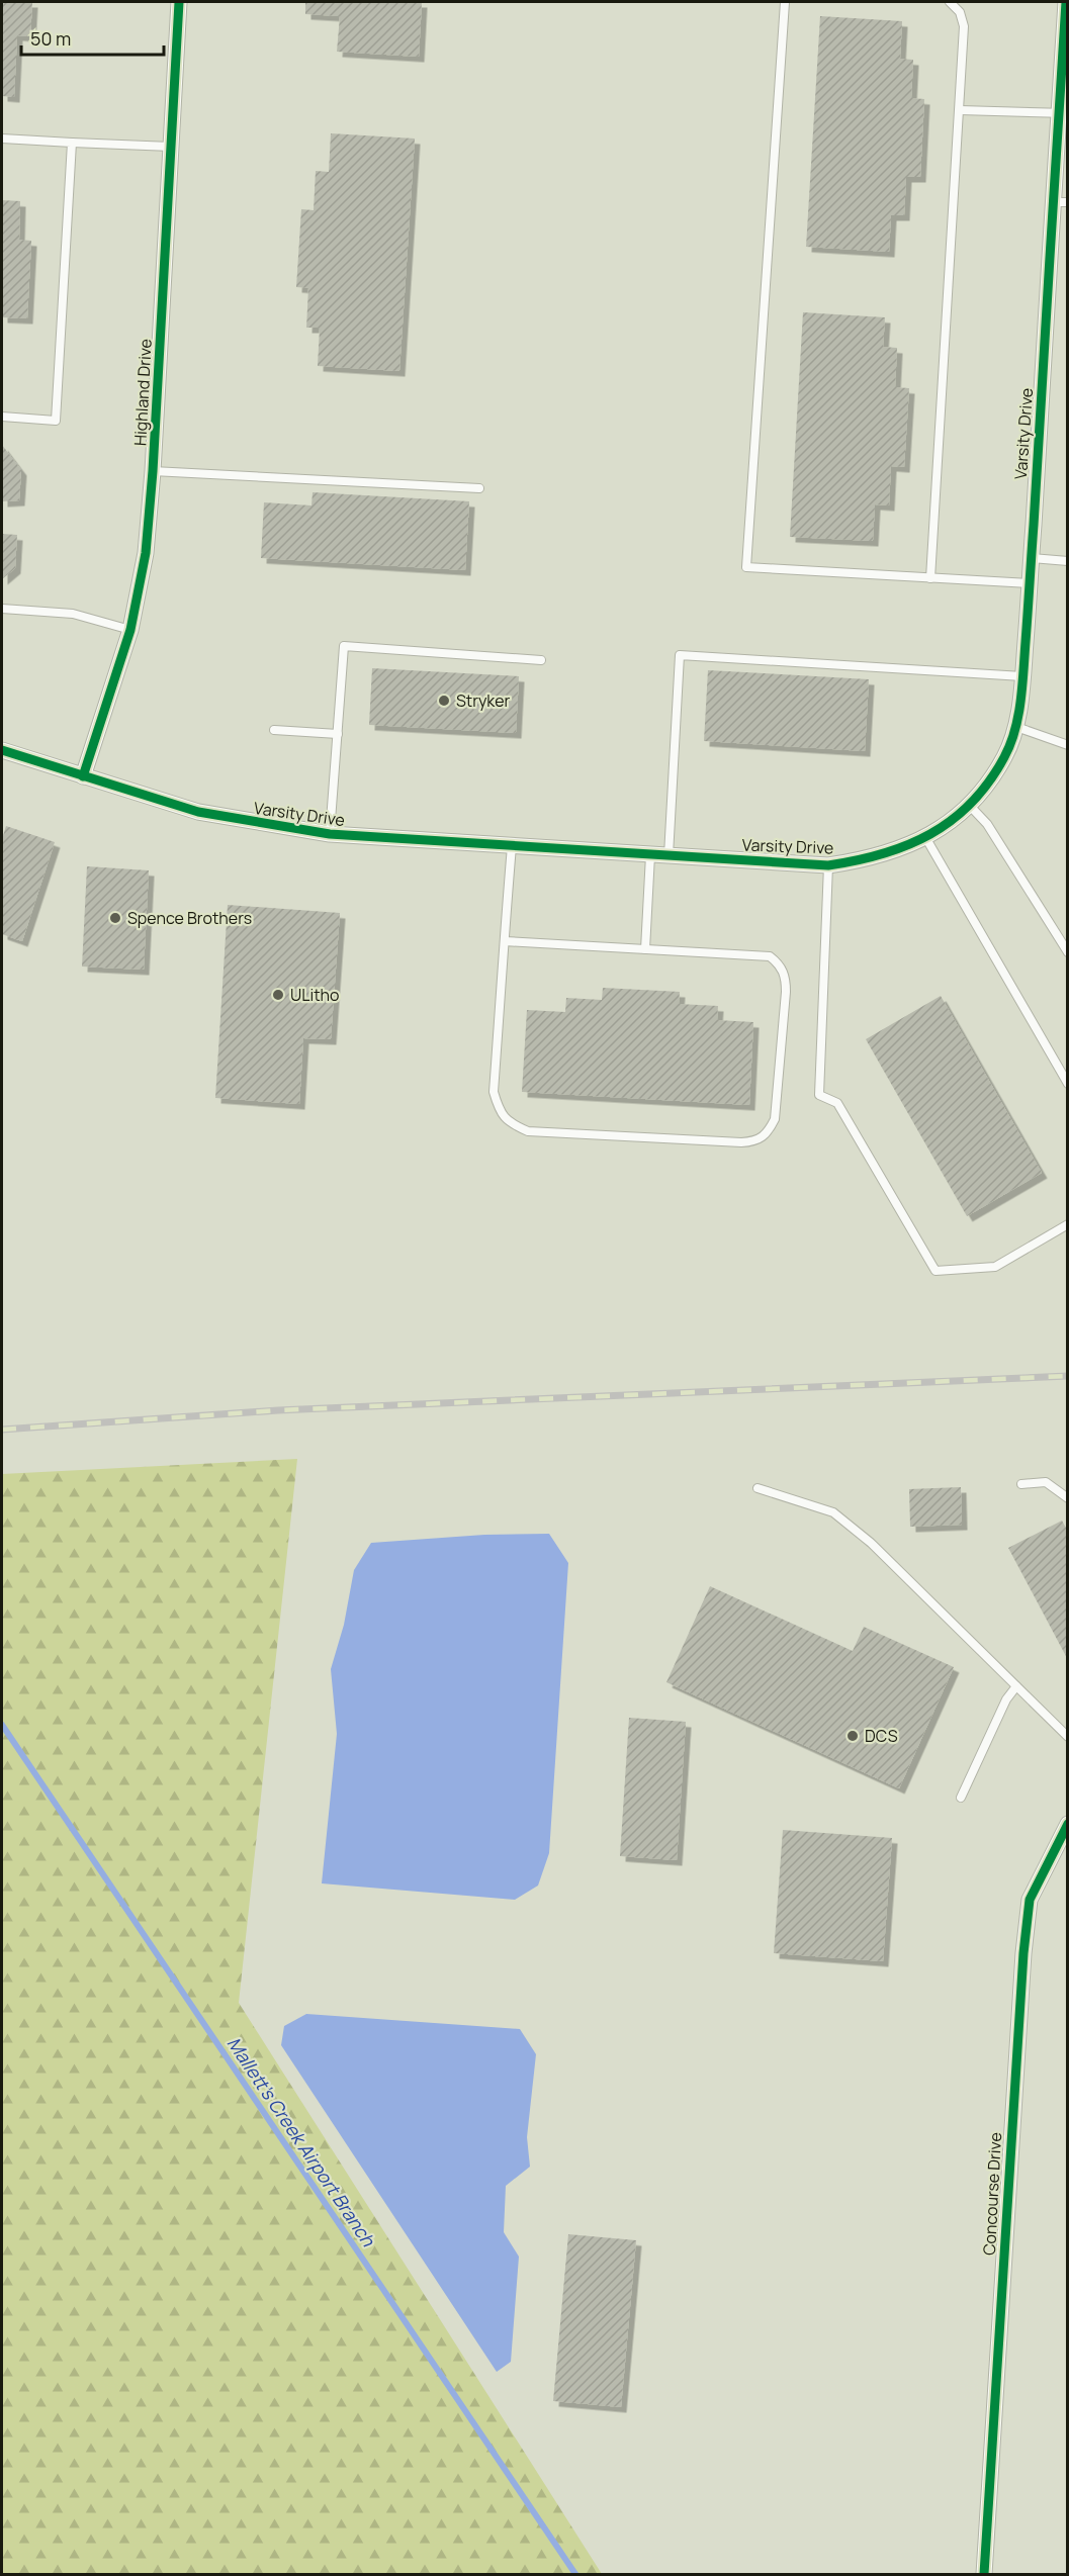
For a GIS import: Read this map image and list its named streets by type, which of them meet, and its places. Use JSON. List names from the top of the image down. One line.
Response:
{"streets":{"street":["Highland Drive","Varsity Drive","Concourse Drive"]},"crossings":[["Highland Drive","Varsity Drive"]],"water":["Mallett's Creek Airport Branch"],"places":["Stryker","Spence Brothers","ULitho","DCS"],"scale_bar":"50 m"}
